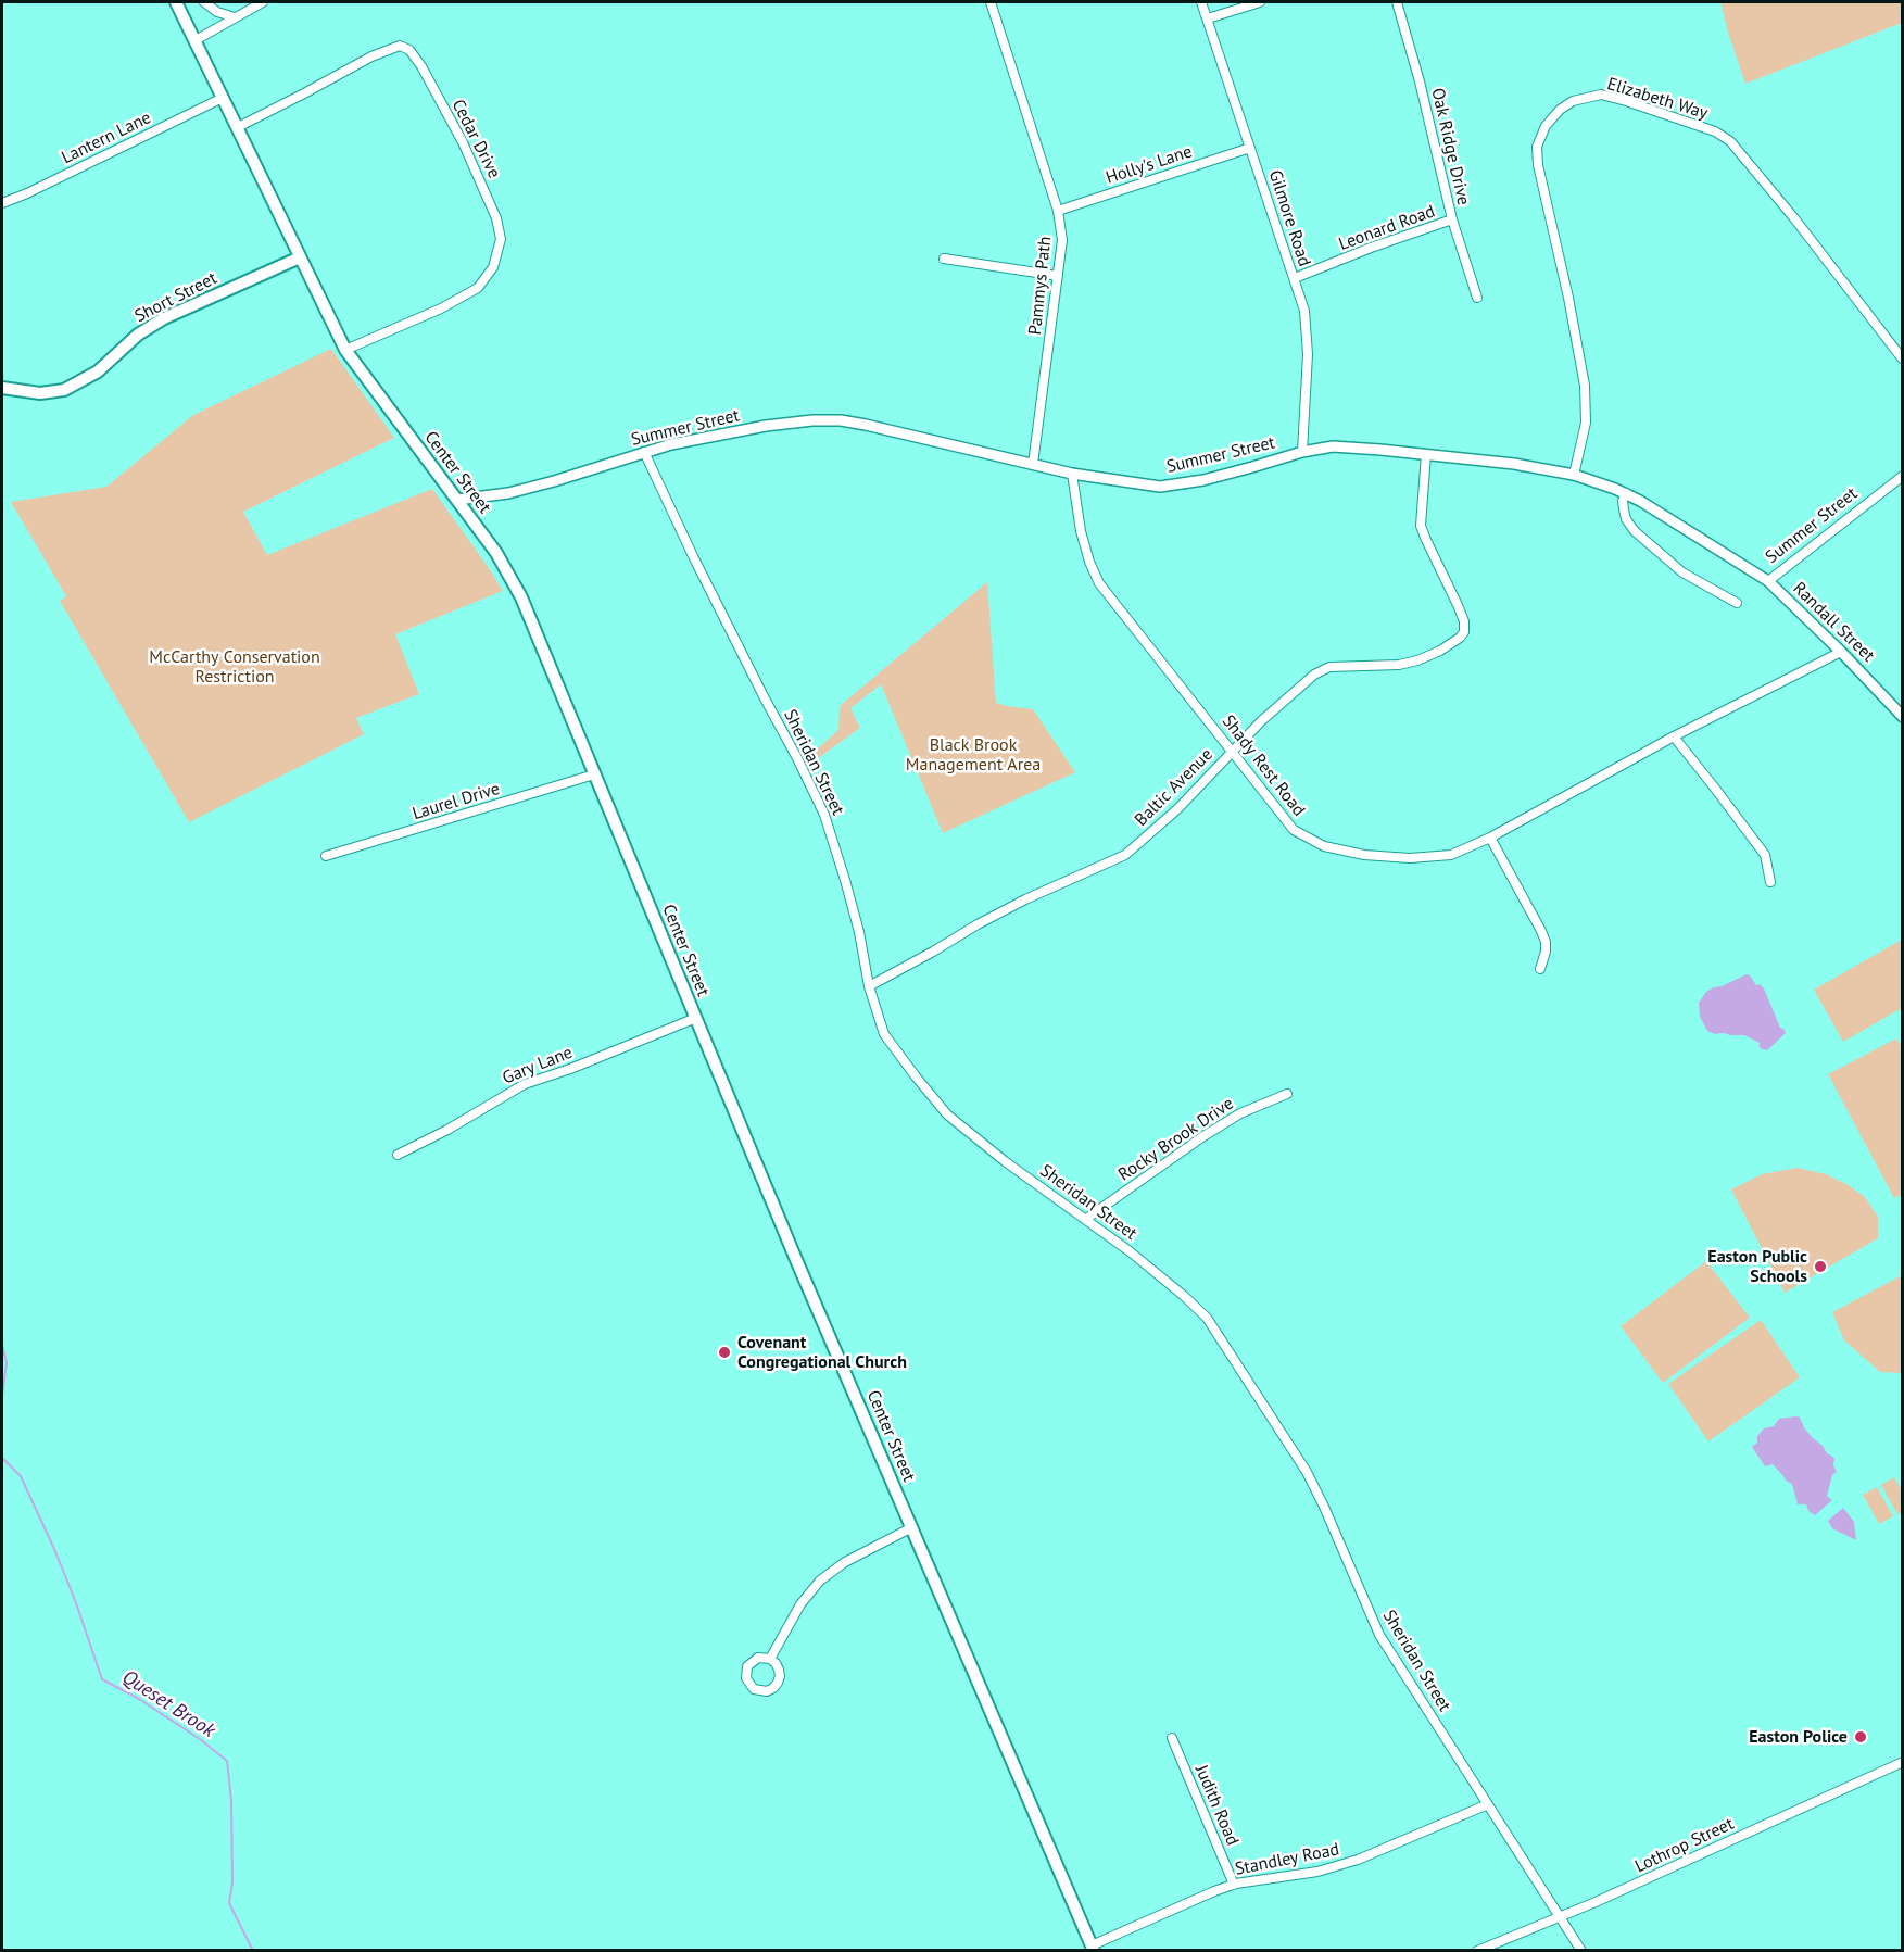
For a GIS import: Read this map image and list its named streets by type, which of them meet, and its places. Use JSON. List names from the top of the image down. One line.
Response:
{"streets":{"main road":["Short Street","Center Street"],"street":["Elizabeth Way","Lantern Lane","Cedar Drive","Oak Ridge Drive","Holly's Lane","Gilmore Road","Leonard Road","Pammys Path","Summer Street","Randall Street","Sheridan Street","Shady Rest Road","Baltic Avenue","Laurel Drive","Gary Lane","Rocky Brook Drive","Judith Road","Lothrop Street","Standley Road"]},"crossings":[["Elizabeth Way","Summer Street"],["Lantern Lane","Center Street"],["Cedar Drive","Center Street"],["Oak Ridge Drive","Leonard Road"],["Holly's Lane","Gilmore Road"],["Holly's Lane","Pammys Path"],["Gilmore Road","Leonard Road"],["Gilmore Road","Summer Street"],["Pammys Path","Summer Street"],["Short Street","Center Street"],["Summer Street","Center Street"],["Summer Street","Randall Street"],["Summer Street","Sheridan Street"],["Summer Street","Shady Rest Road"],["Summer Street","Baltic Avenue"],["Center Street","Laurel Drive"],["Center Street","Gary Lane"],["Center Street","Standley Road"],["Randall Street","Shady Rest Road"],["Sheridan Street","Baltic Avenue"],["Sheridan Street","Rocky Brook Drive"],["Sheridan Street","Lothrop Street"],["Sheridan Street","Standley Road"],["Shady Rest Road","Baltic Avenue"],["Judith Road","Standley Road"]],"water":["Queset Brook"],"parks":["McCarthy Conservation Restriction","Black Brook Management Area"],"places":["Easton Public Schools","Covenant Congregational Church","Easton Police"]}
